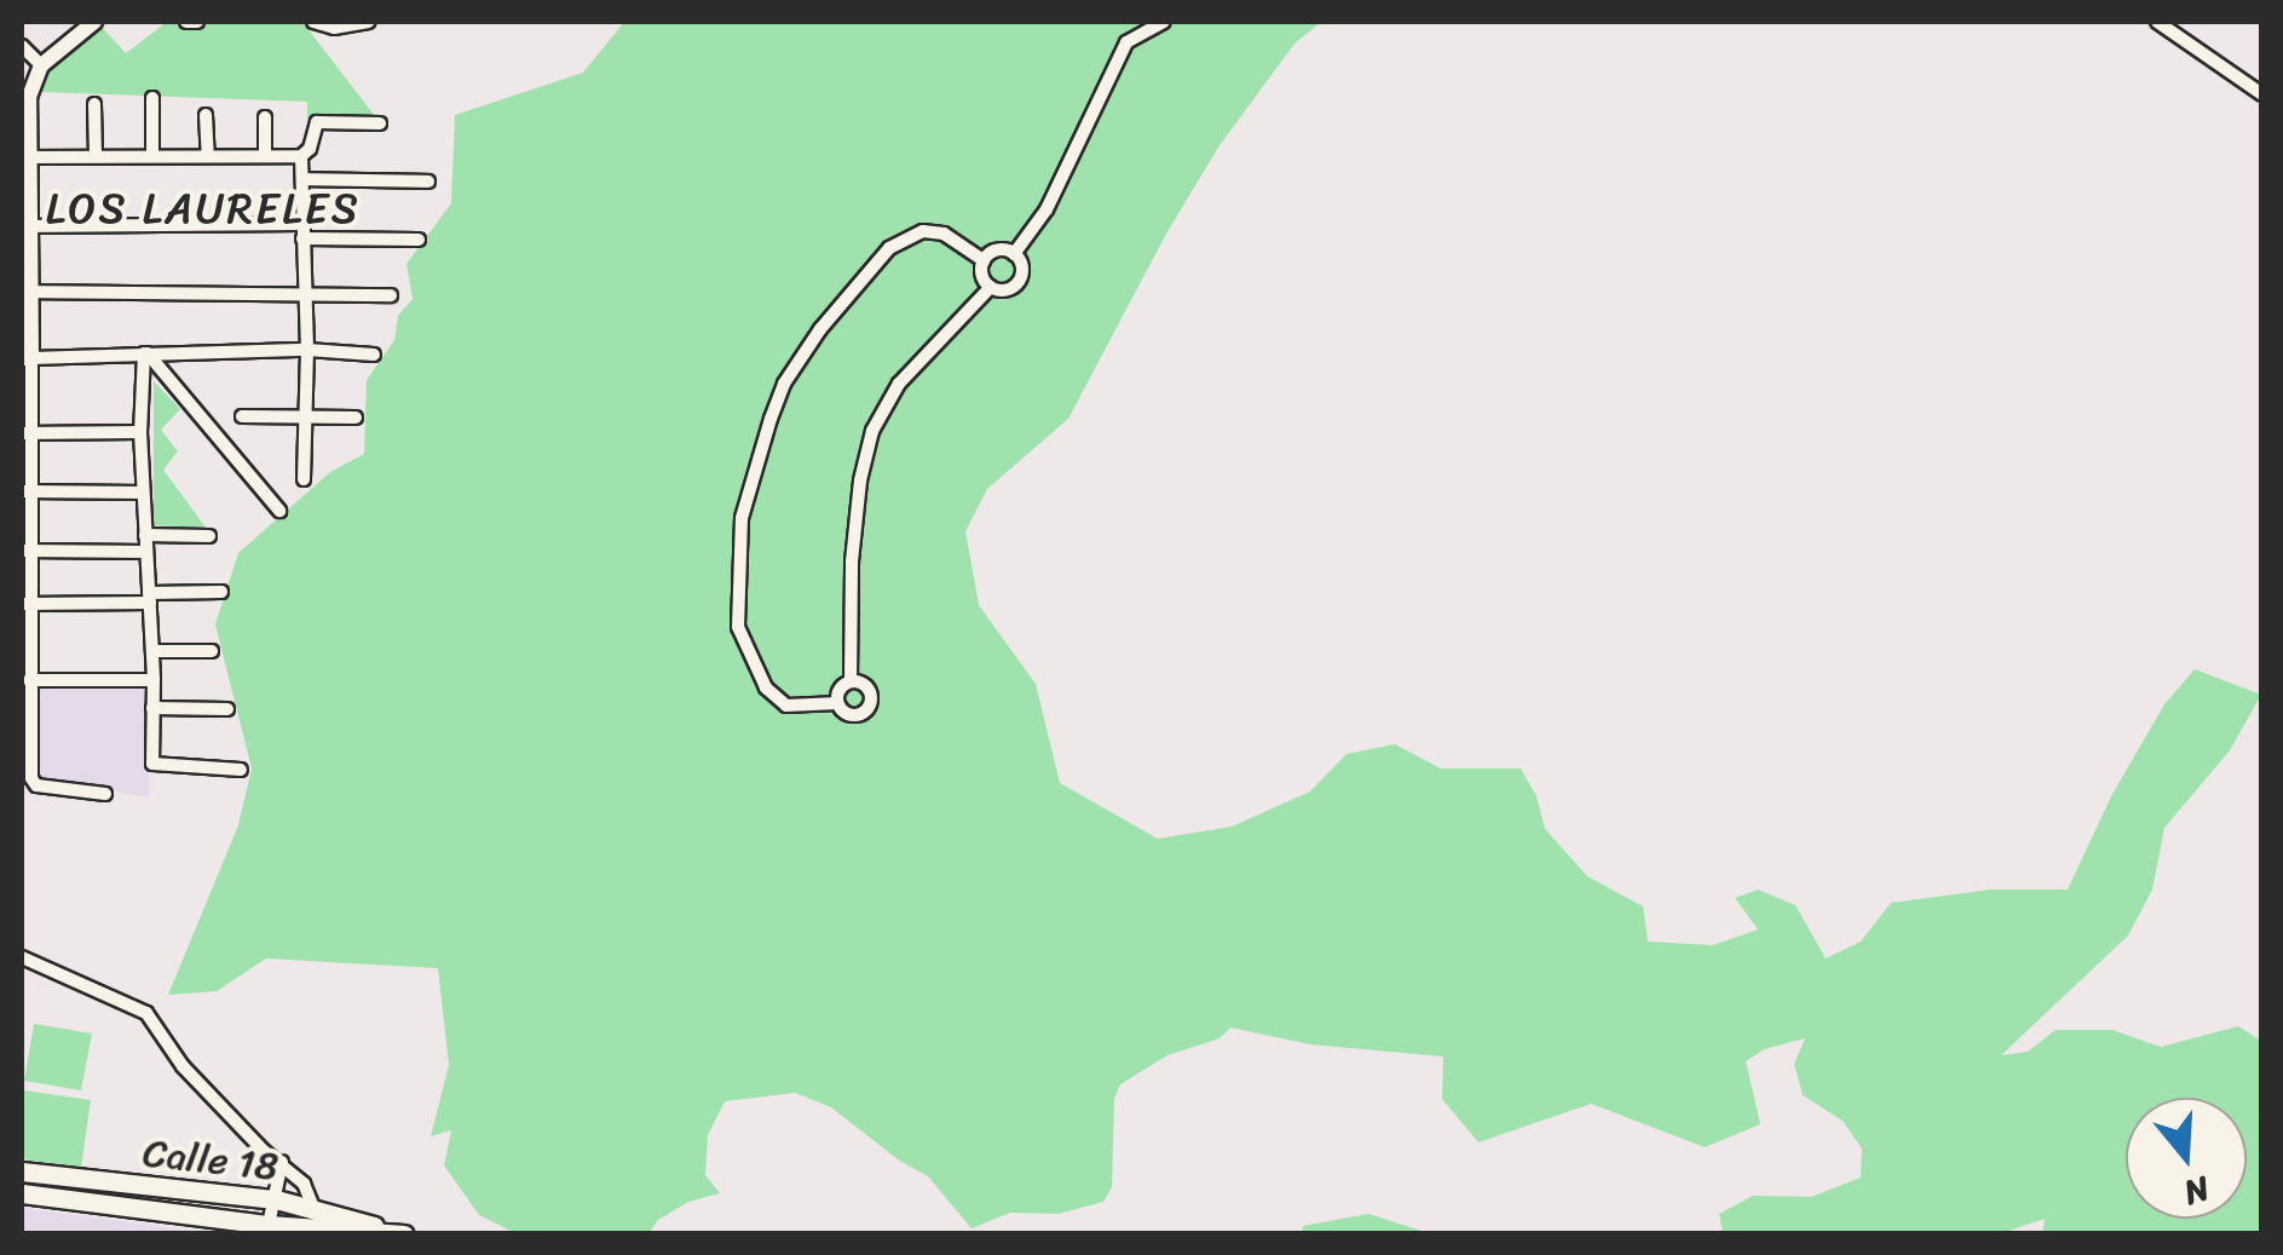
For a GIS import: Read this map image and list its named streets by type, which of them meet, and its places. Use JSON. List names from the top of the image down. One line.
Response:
{"streets":{"main road":["Calle 18"]},"districts":["LOS LAURELES"],"north":"bottom"}
